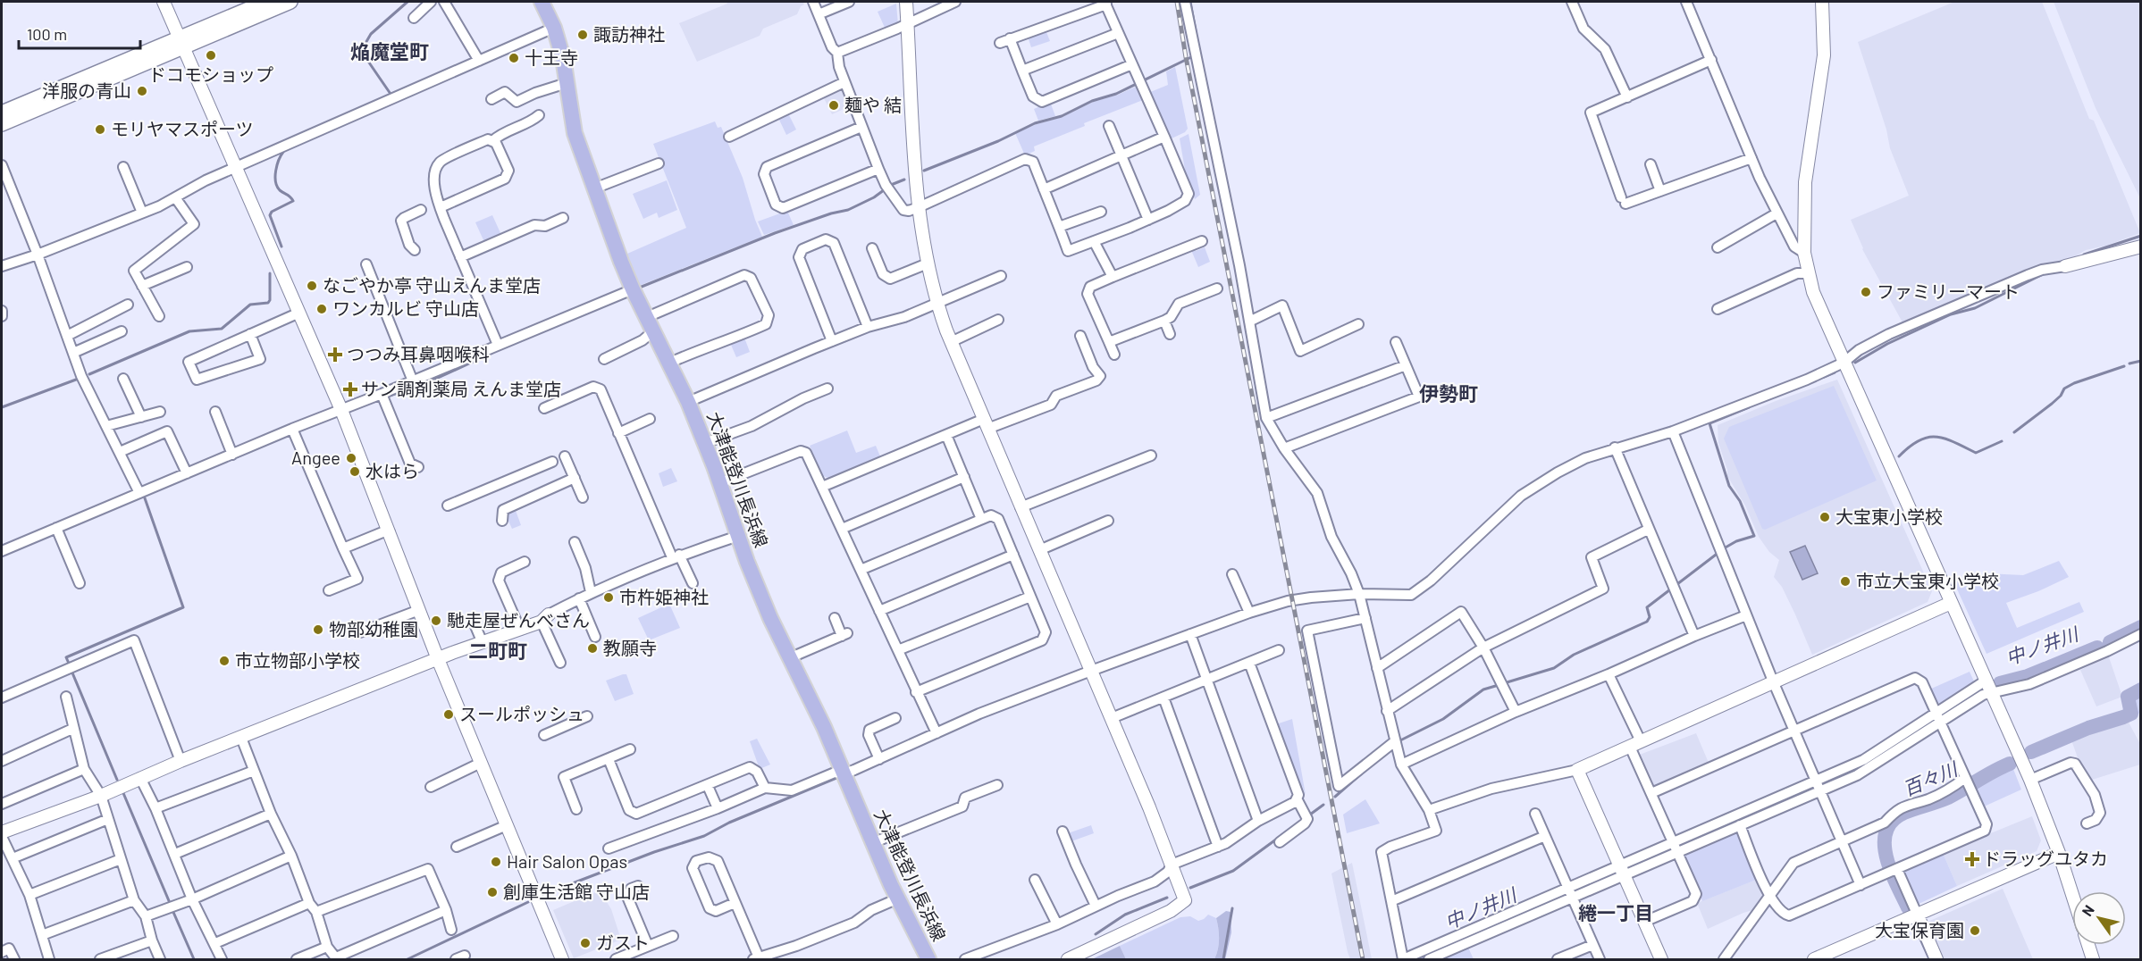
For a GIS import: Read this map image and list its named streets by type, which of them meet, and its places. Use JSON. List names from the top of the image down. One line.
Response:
{"streets":{"main road":["大津能登川長浜線"]},"districts":["焔魔堂町","伊勢町","二町町","綣一丁目"],"water":["中ノ井川","百々川"],"places":{"other":["諏訪神社","ドコモショップ","十王寺","洋服の青山","麺や 結","モリヤマスポーツ","なごやか亭 守山えんま堂店","ファミリーマート","ワンカルビ 守山店","Angee","水はら","大宝東小学校","市立大宝東小学校","市杵姫神社","馳走屋ぜんべさん","物部幼稚園","教願寺","市立物部小学校","スールポッシュ","Hair Salon Opas","創庫生活館 守山店","大宝保育園","ガスト"],"health":["つつみ耳鼻咽喉科","サン調剤薬局 えんま堂店","ドラッグユタカ"]},"scale_bar":"100 m","north":"top left"}
